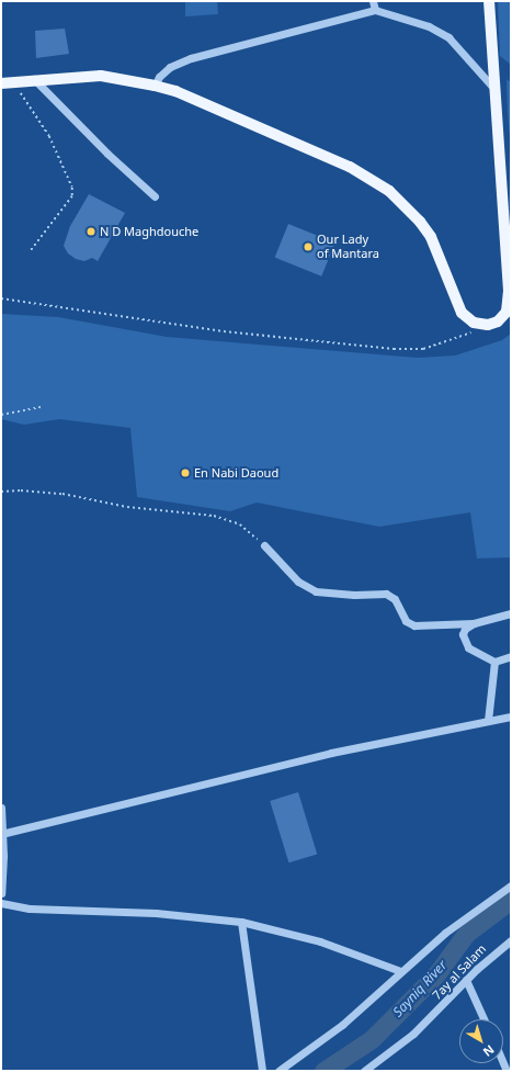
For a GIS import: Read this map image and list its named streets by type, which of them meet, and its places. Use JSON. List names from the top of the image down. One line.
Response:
{"streets":{"street":["7ay al Salam"]},"water":["Sayniq River"],"places":["N D Maghdouche","Our Lady of Mantara","En Nabi Daoud"],"north":"bottom right"}
